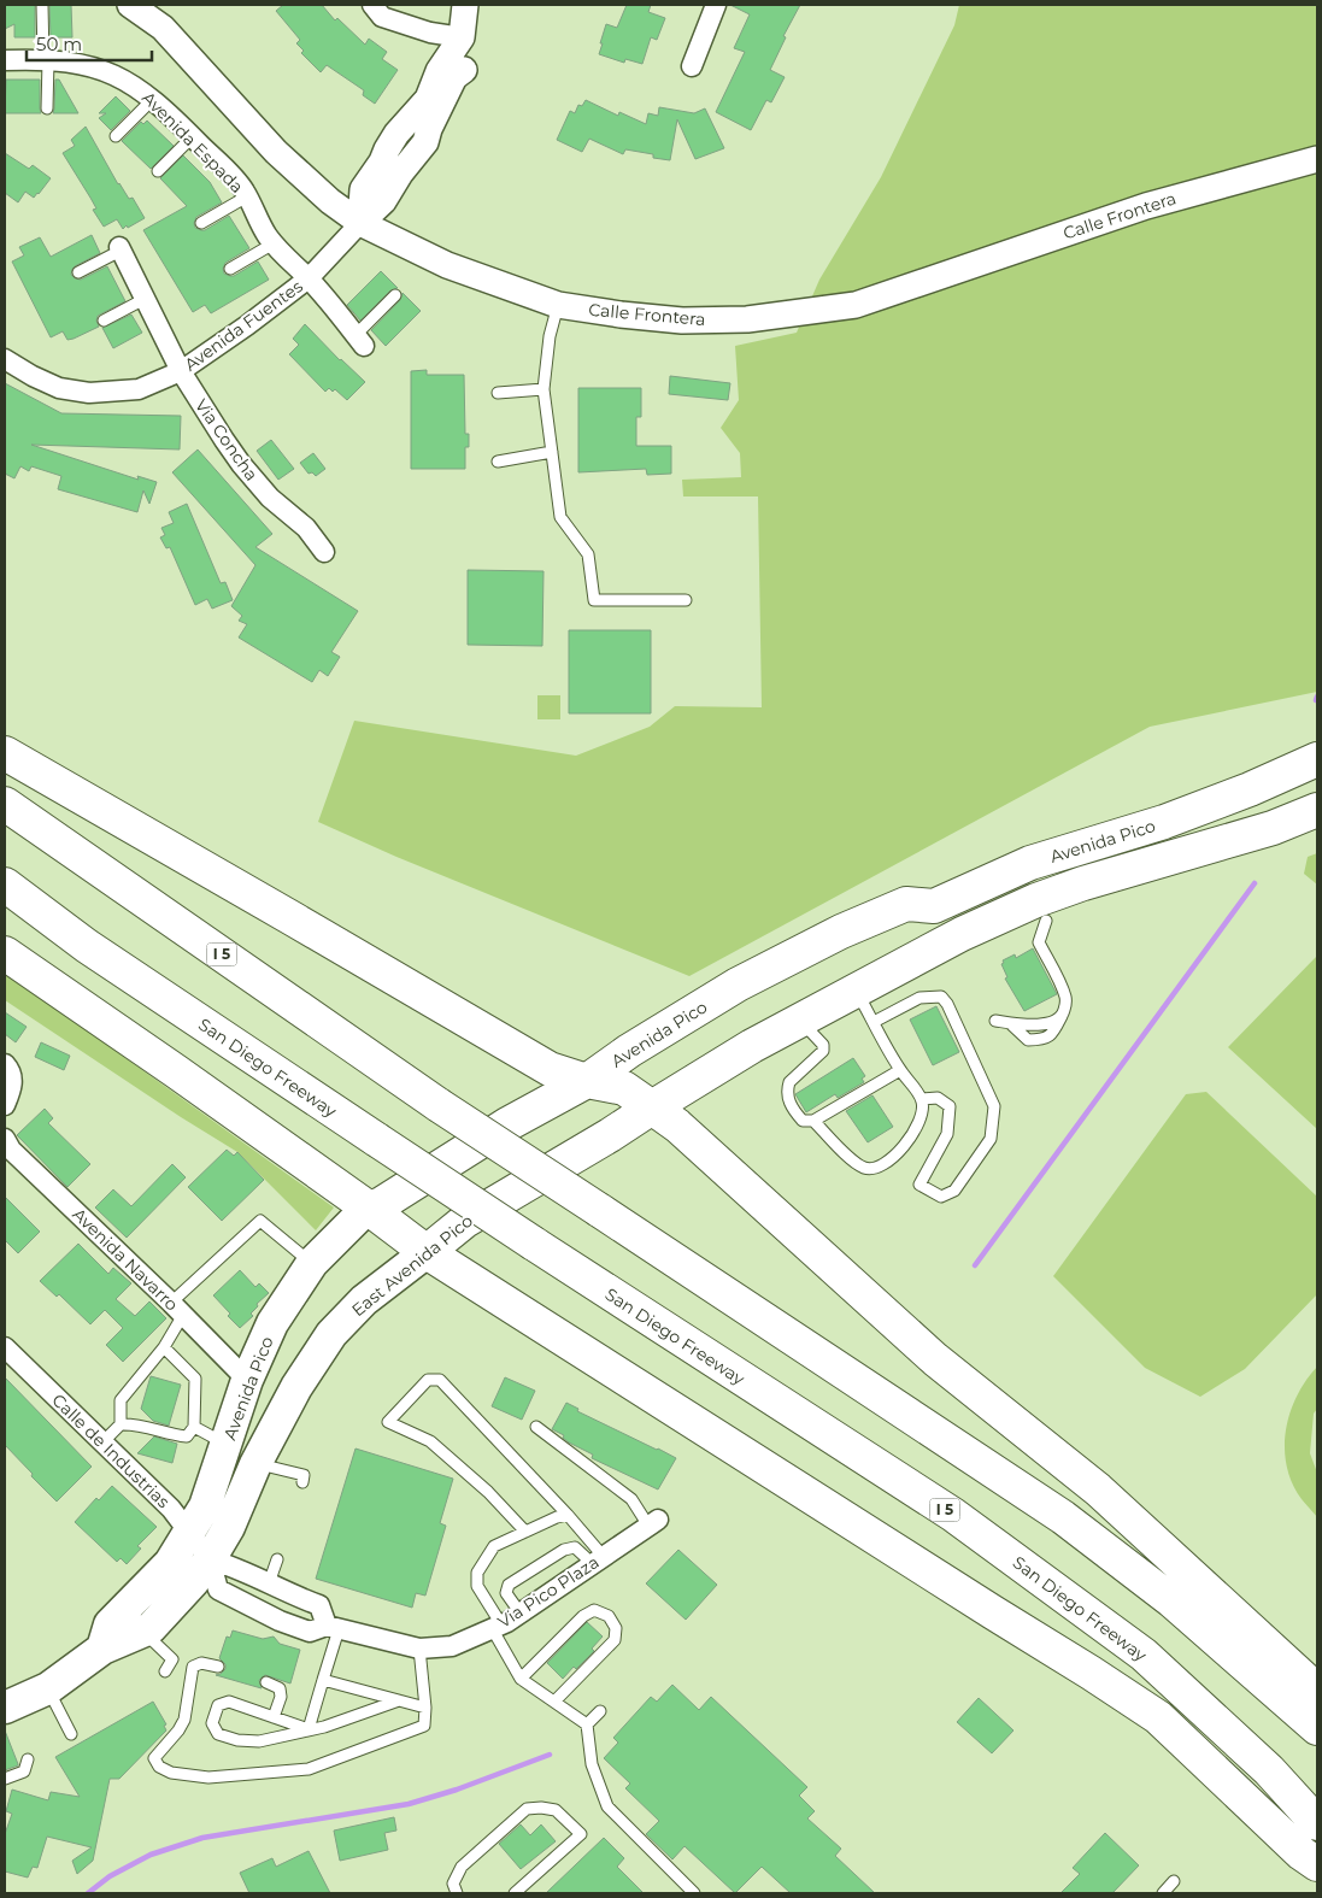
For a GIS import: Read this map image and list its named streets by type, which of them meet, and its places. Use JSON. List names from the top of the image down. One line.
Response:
{"streets":{"highway":["Avenida Pico","I 5","San Diego Freeway","East Avenida Pico"],"street":["Avenida Espada","Calle Frontera","Avenida Fuentes","Via Concha","Avenida Navarro","Calle de Industrias","Via Pico Plaza"]},"crossings":[["Avenida Espada","Avenida Fuentes"],["Calle Frontera","Avenida Fuentes"],["Avenida Fuentes","Via Concha"],["Avenida Pico","Avenida Navarro"],["Avenida Pico","Calle de Industrias"],["East Avenida Pico","Calle de Industrias"],["East Avenida Pico","Via Pico Plaza"],["Calle de Industrias","Via Pico Plaza"]],"scale_bar":"50 m"}
